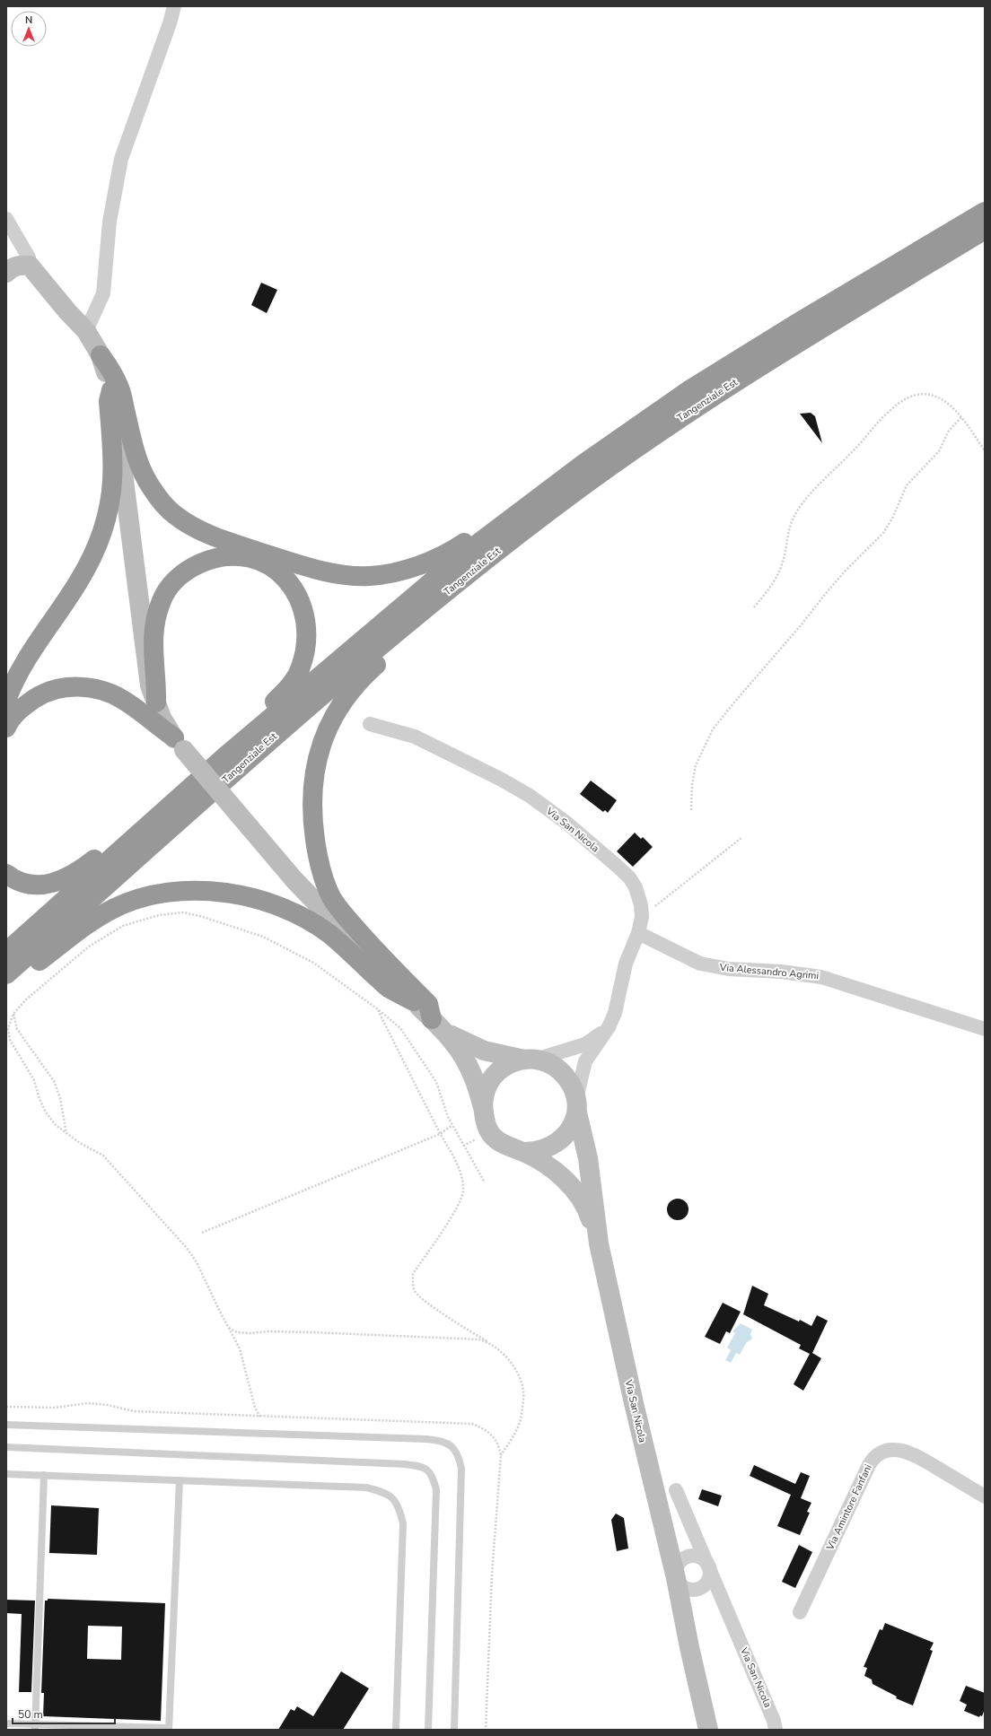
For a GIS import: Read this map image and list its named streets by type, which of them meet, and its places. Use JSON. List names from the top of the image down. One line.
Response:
{"streets":{"highway":["Tangenziale Est"],"street":["Via San Nicola","Via Alessandro Agrimi","Via Amintore Fanfani"]},"crossings":[["Via San Nicola","Via Alessandro Agrimi"]],"scale_bar":"50 m","north":"top"}
